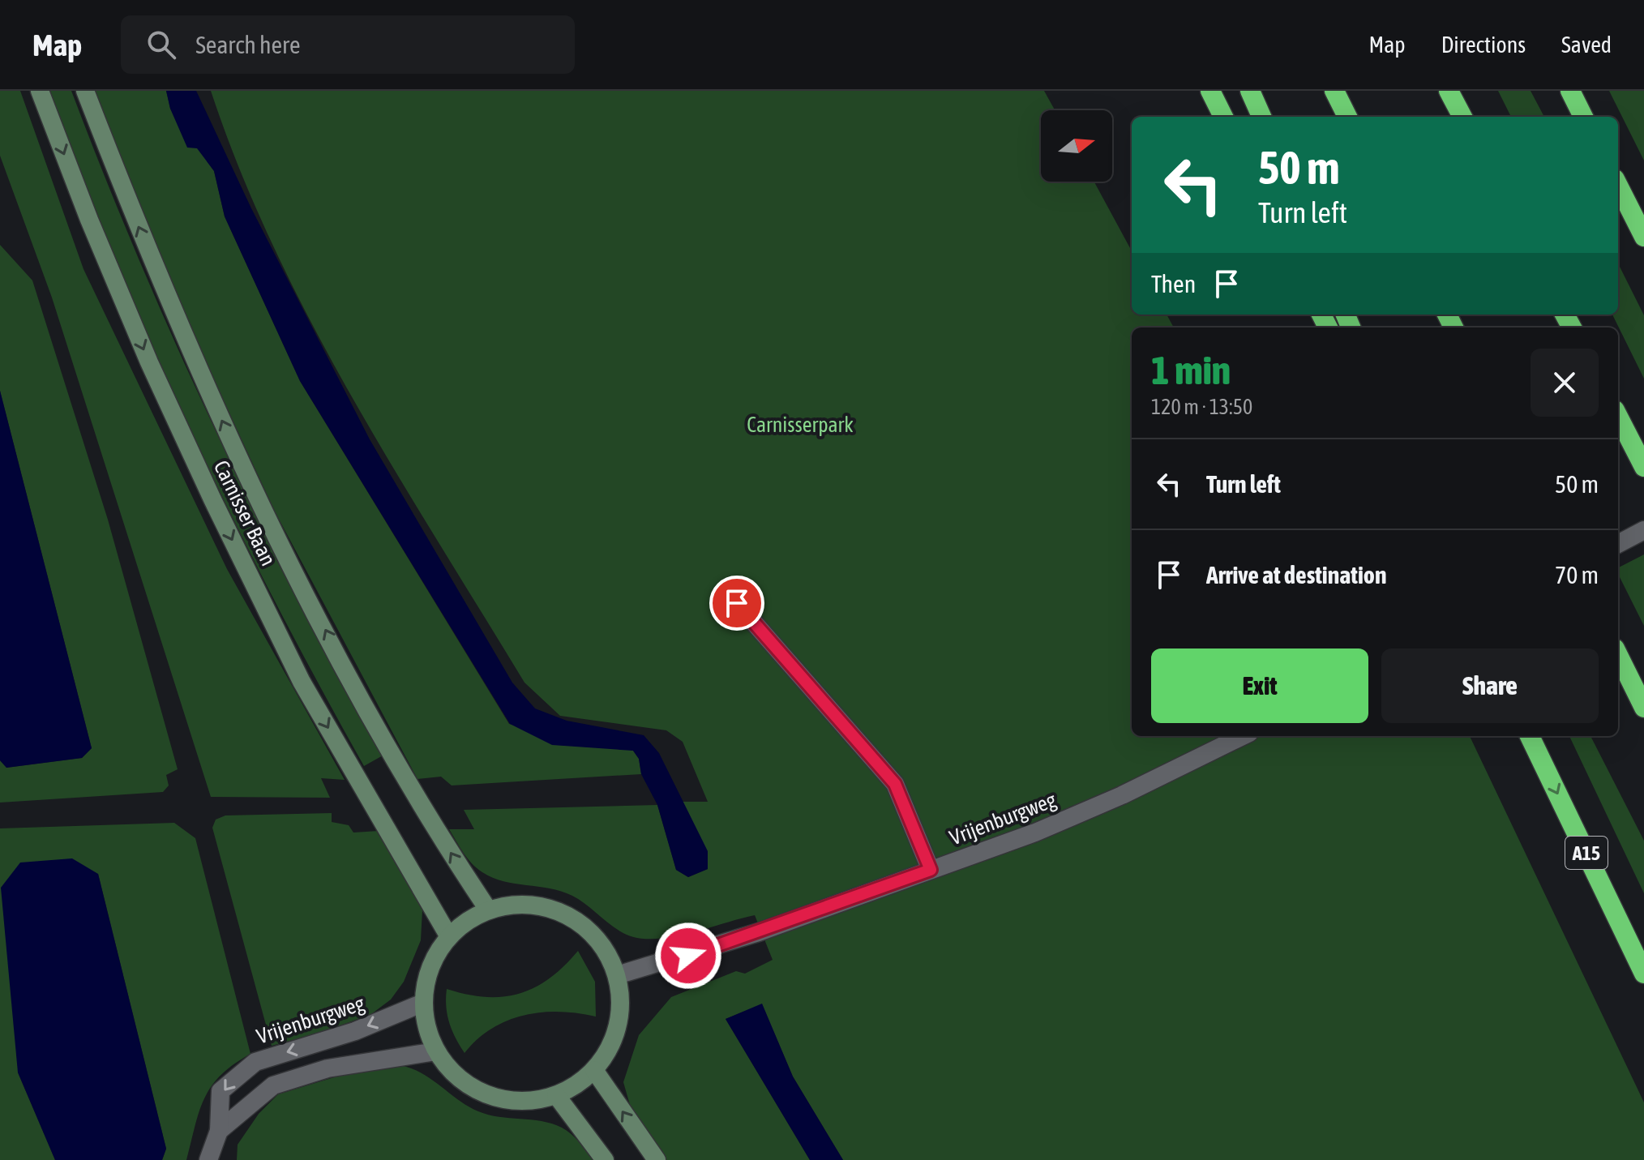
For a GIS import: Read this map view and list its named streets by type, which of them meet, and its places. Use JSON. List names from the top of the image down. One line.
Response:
{"streets":{"highway":["A15"],"main road":["Carnisser Baan"],"street":["Vrijenburgweg"]},"crossings":[["Carnisser Baan","Vrijenburgweg"]],"parks":["Carnisserpark"],"north":"right","page":{"header":"Map","search":"Search here","nav":["Map","Directions","Saved"],"turn":["50 m","Turn left"],"then":"Then","heading":["1 min","120 m · 13:50"],"list":[{"name":"Turn left","value":"50 m"},{"name":"Arrive at destination","value":"70 m"}],"buttons":["Exit","Share"]}}
